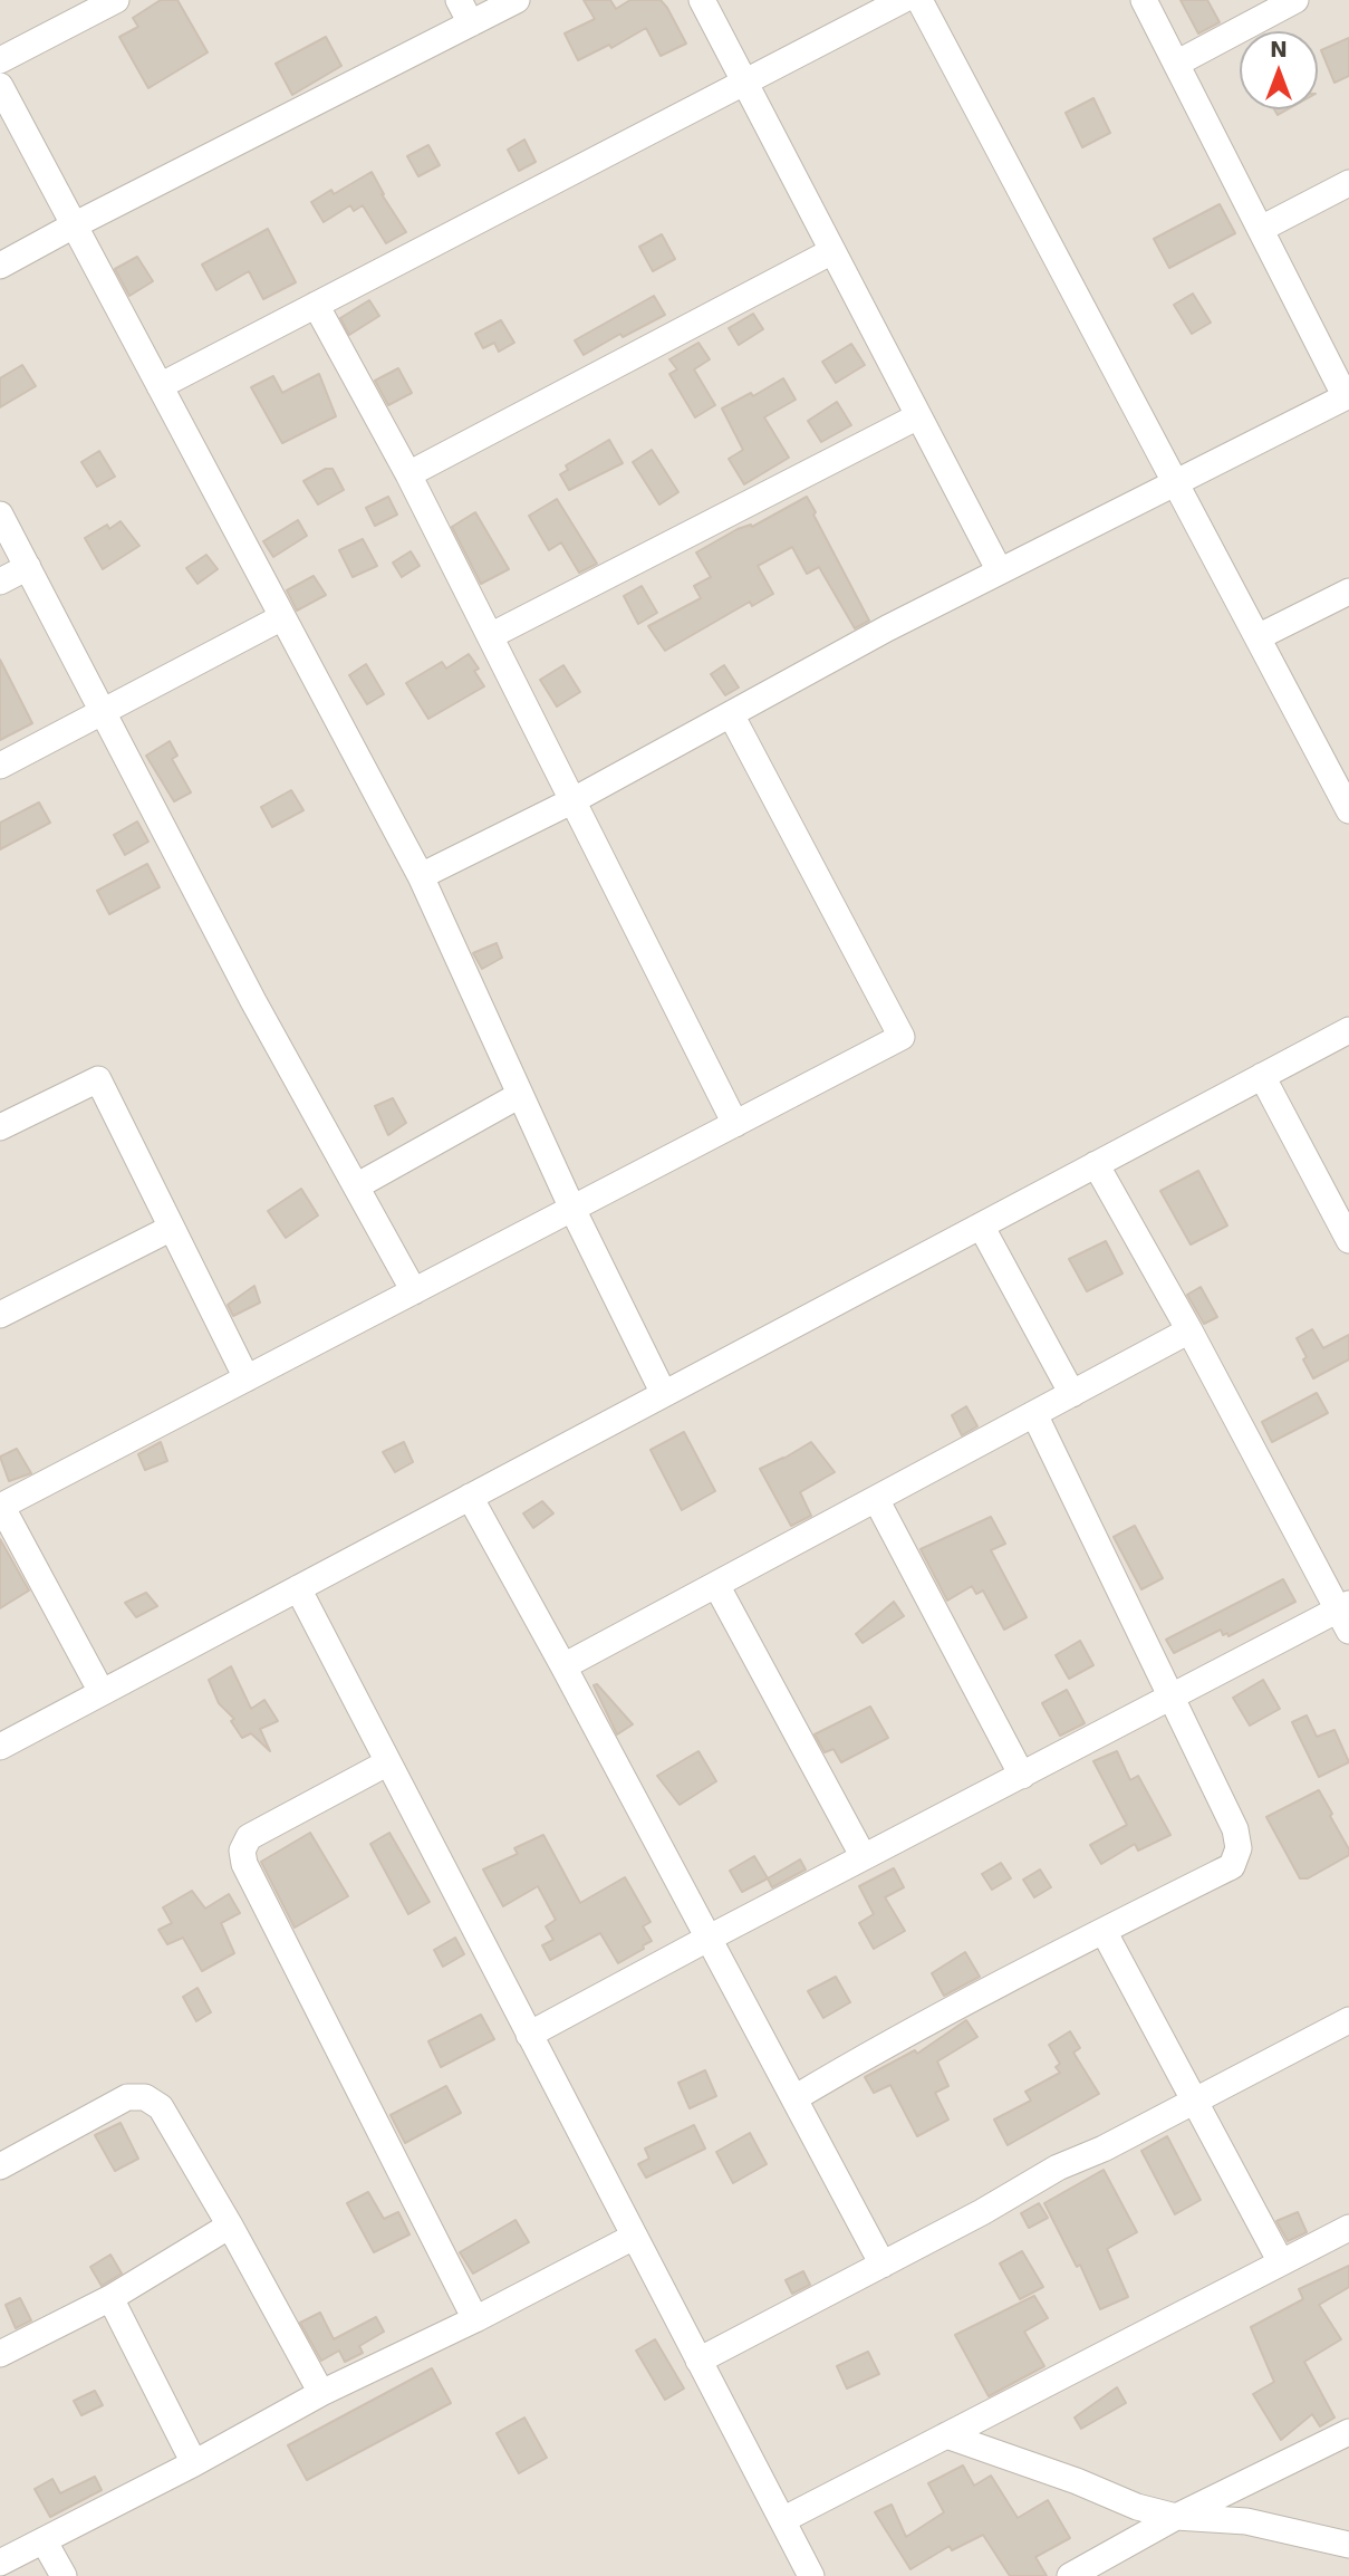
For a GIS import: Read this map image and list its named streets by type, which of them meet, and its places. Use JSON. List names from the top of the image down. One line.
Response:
{"north":"top"}
